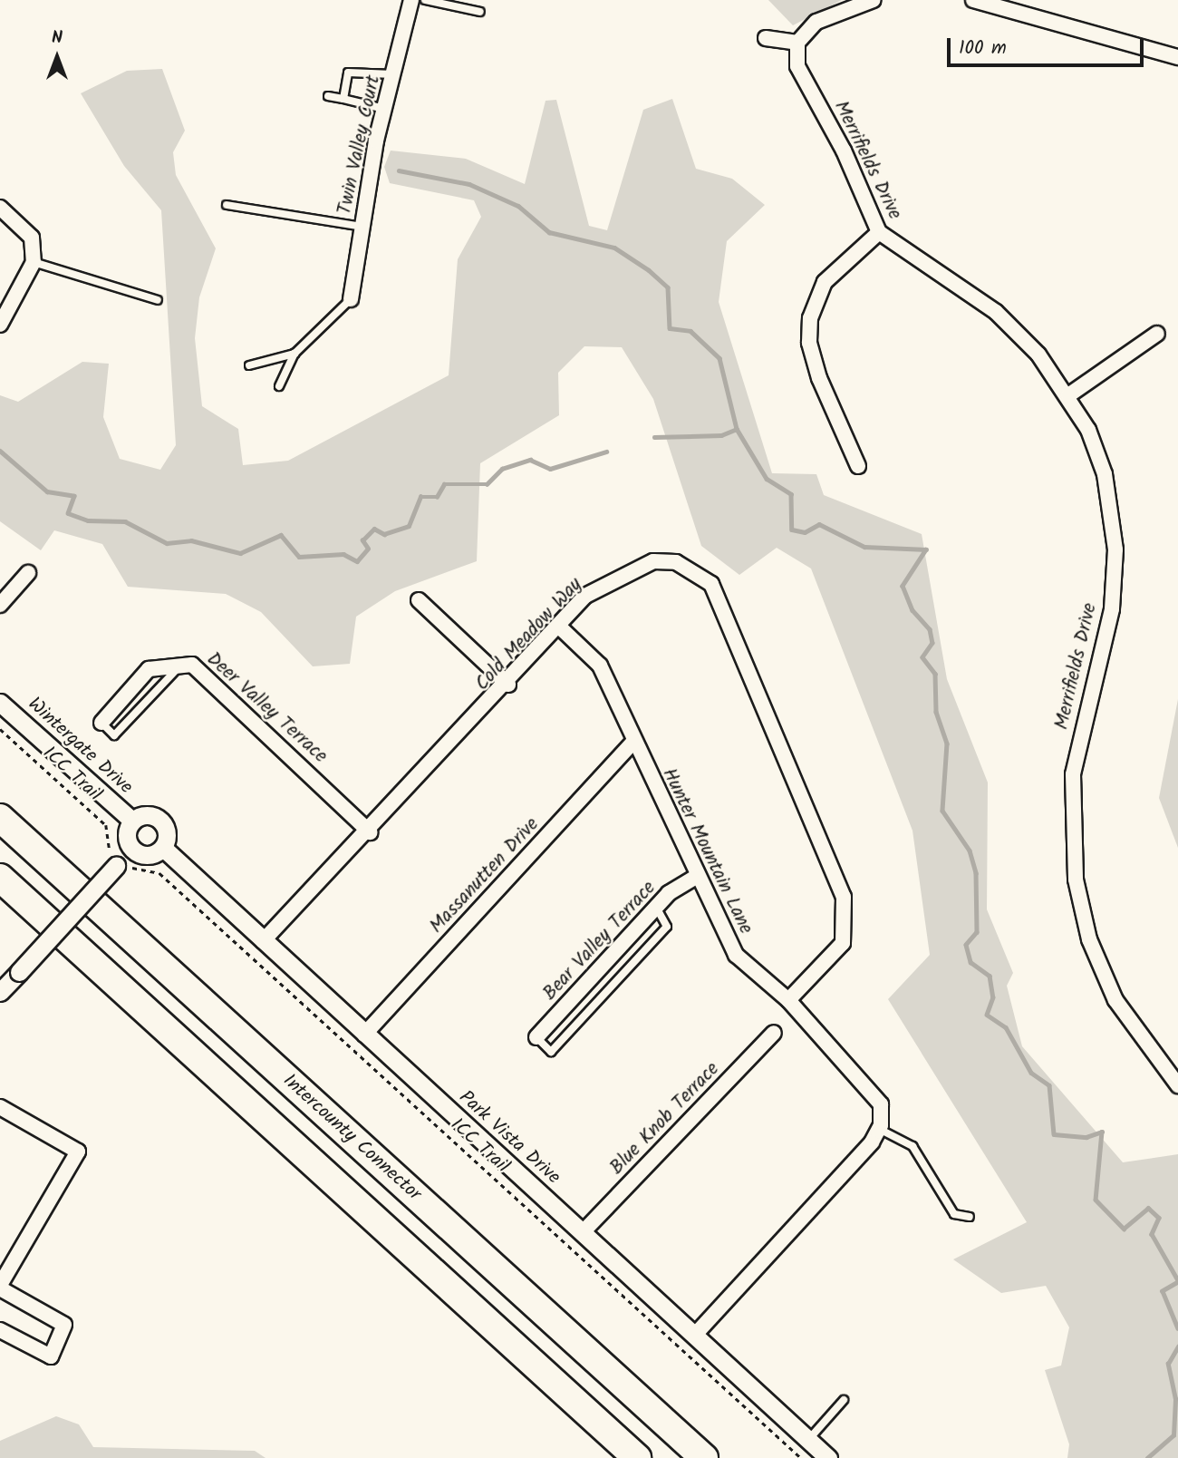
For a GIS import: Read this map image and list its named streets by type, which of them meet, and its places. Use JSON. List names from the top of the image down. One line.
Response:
{"streets":{"highway":["Intercounty Connector"],"street":["Twin Valley Court","Merrifields Drive","Cold Meadow Way","Deer Valley Terrace","Wintergate Drive","Hunter Mountain Lane","Massanutten Drive","Bear Valley Terrace","Blue Knob Terrace","Park Vista Drive"],"path":["ICC Trail"]},"crossings":[["Cold Meadow Way","Deer Valley Terrace"],["Cold Meadow Way","Hunter Mountain Lane"],["Cold Meadow Way","Park Vista Drive"],["Wintergate Drive","Park Vista Drive"],["Hunter Mountain Lane","Massanutten Drive"],["Hunter Mountain Lane","Bear Valley Terrace"],["Massanutten Drive","Park Vista Drive"],["Blue Knob Terrace","Park Vista Drive"]],"scale_bar":"100 m","north":"top"}
